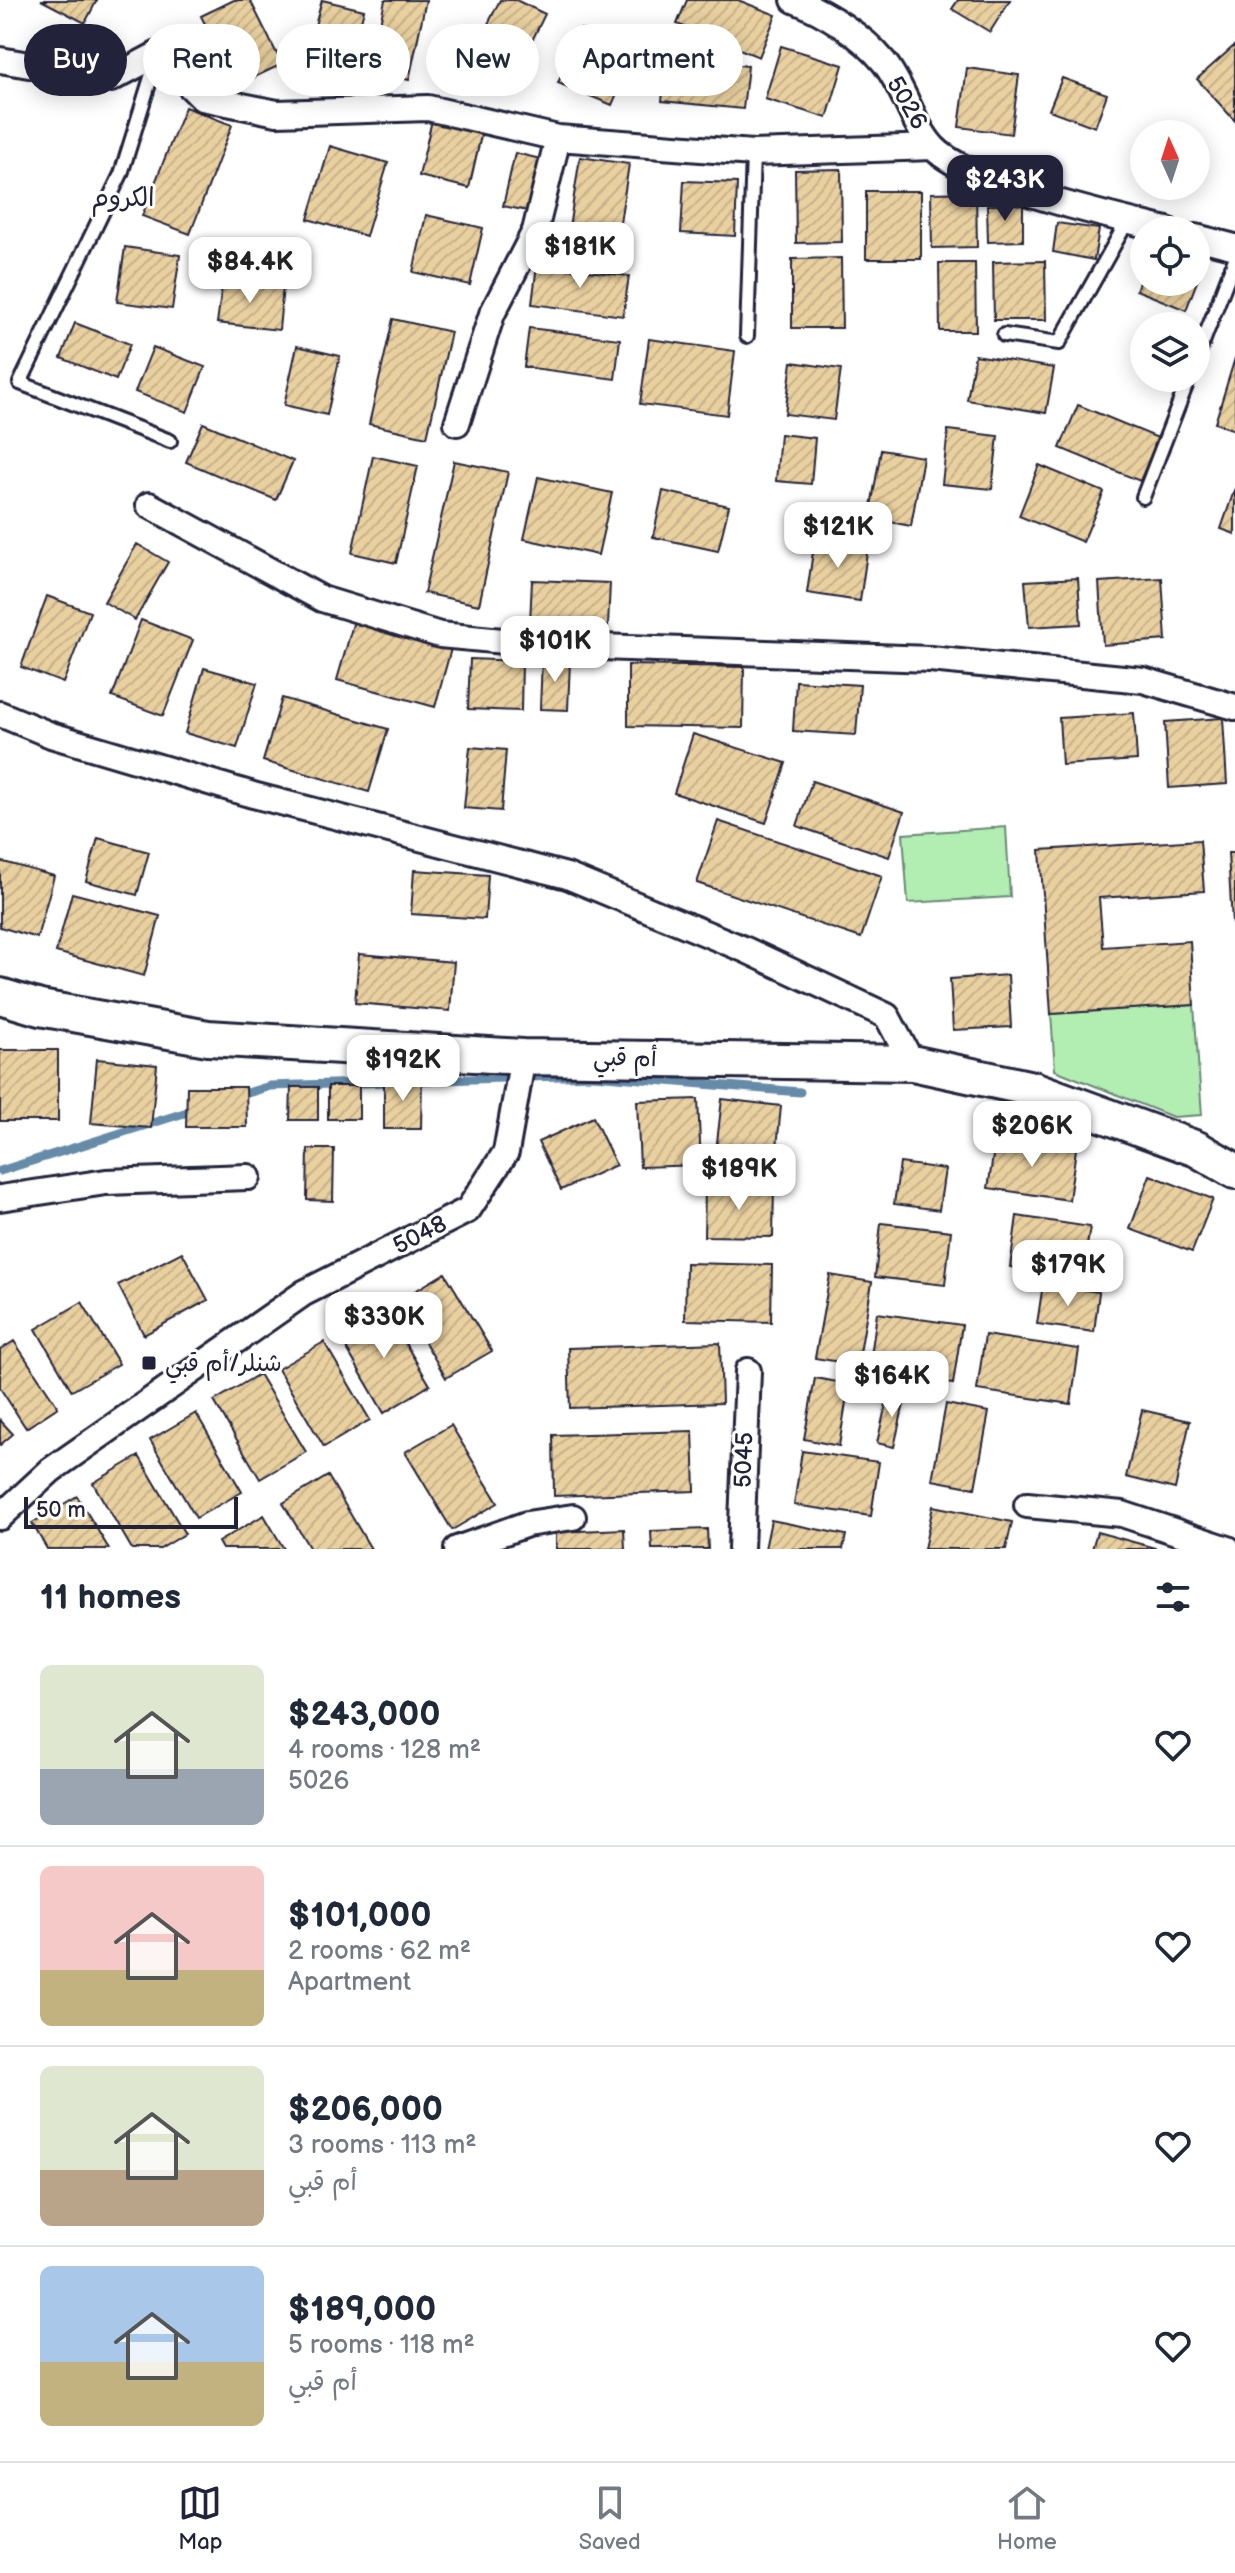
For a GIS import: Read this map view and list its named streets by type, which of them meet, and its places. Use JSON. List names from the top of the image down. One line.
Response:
{"streets":{"street":["5026","أم قبي","5048","5045"]},"crossings":[["أم قبي","5048"]],"districts":["الكروم"],"places":{"transit":["شنلر/أم قبي"]},"scale_bar":"50 m","north":"top","page":{"chip":["Buy","Rent","Filters","New","Apartment"],"price":["$243K","$181K","$84.4K","$121K","$101K","$192K","$206K","$189K","$179K","$330K","$164K"],"scale":"50 m","heading":"11 homes","list":[{"name":"$243,000","note":"4 rooms · 128 m² · 5026"},{"name":"$101,000","note":"2 rooms · 62 m² · Apartment"},{"name":"$206,000","note":"3 rooms · 113 m² · أم قبي"},{"name":"$189,000","note":"5 rooms · 118 m² · أم قبي"}],"tabs":["Map","Saved","Home"]}}
